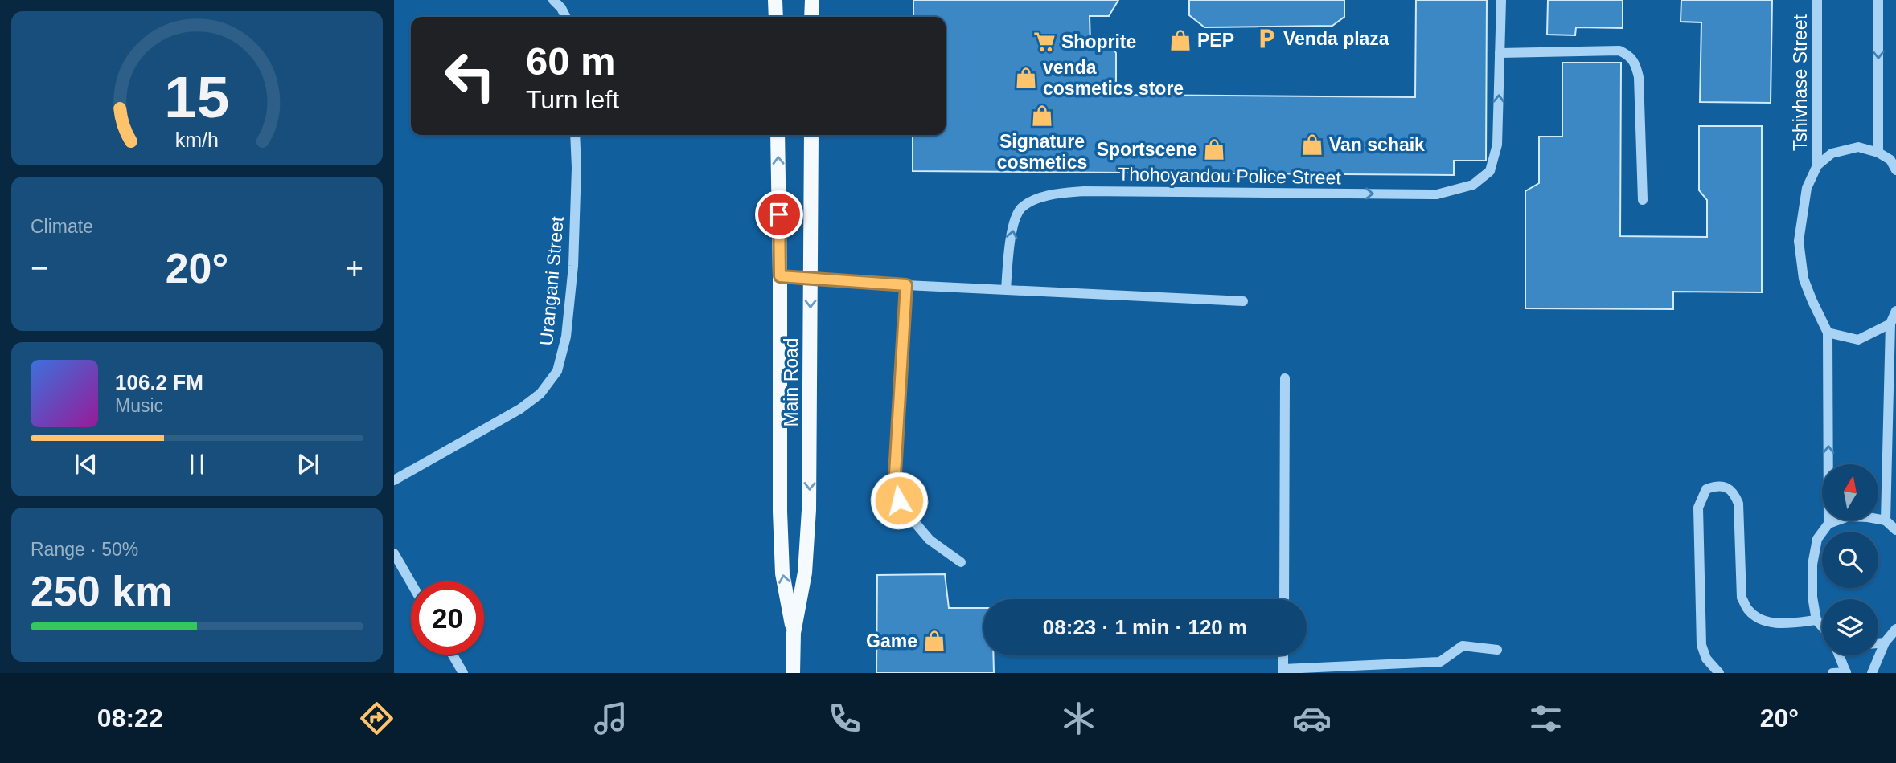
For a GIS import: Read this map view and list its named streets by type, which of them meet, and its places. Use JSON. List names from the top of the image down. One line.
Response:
{"streets":{"main road":["Main Road"],"street":["Tshivhase Street","Thohoyandou Police Street","Urangani Street"]},"one_way":["Thohoyandou Police Street"],"places":{"parking":["Venda plaza"],"shop":["PEP","venda cosmetics store","Signature cosmetics","Van schaik","Sportscene","Game"],"supermarket":["Shoprite"]},"north":"top","page":{"turn":["60 m","Turn left"],"tile":["Climate",["Range · 50%","250 km"]],"heat":["−","20°","+"],"song":["106.2 FM","Music"],"limit":"20","trip":"08:23 · 1 min · 120 m","tabs":["08:22","20°"],"gauge":["15","km/h"]}}
